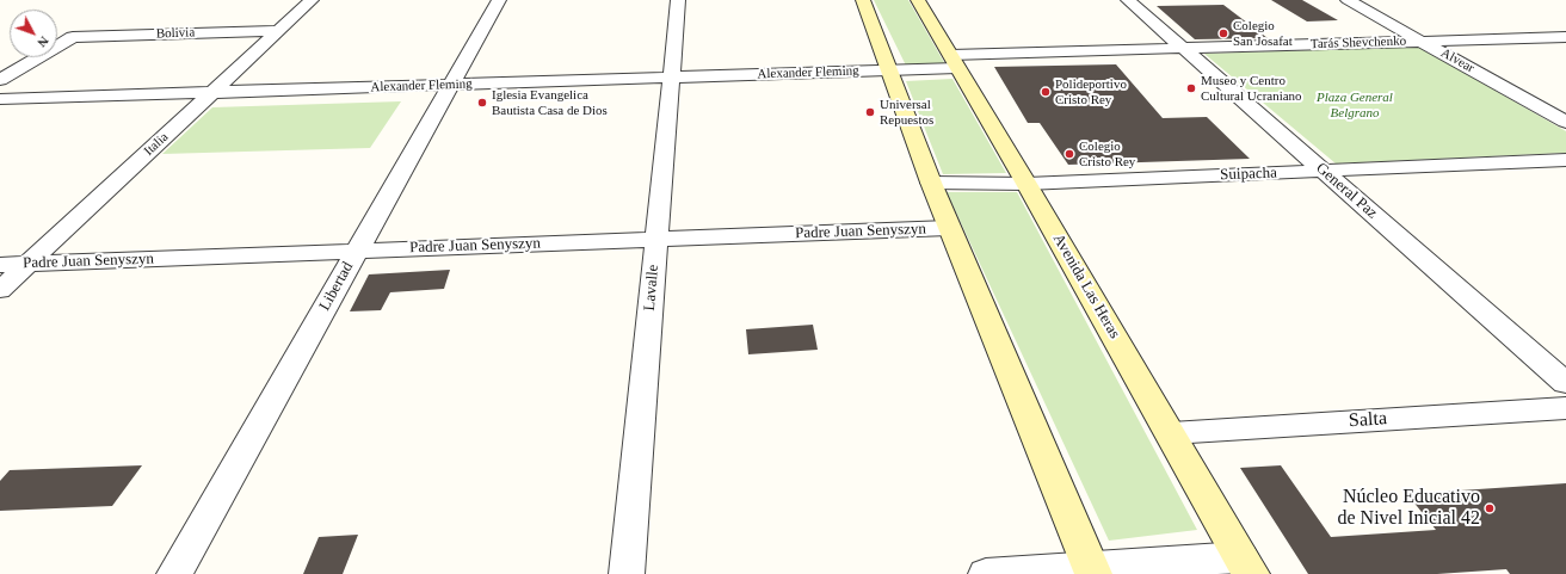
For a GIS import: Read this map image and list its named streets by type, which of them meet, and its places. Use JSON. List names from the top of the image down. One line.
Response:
{"streets":{"main road":["Avenida Las Heras"],"street":["Bolivia","Tarás Shevchenko","Alvear","Alexander Fleming","Italia","Suipacha","General Paz","Padre Juan Senyszyn","Libertad","Lavalle","Salta"]},"crossings":[["Bolivia","Italia"],["Tarás Shevchenko","Alvear"],["Tarás Shevchenko","Alexander Fleming"],["Tarás Shevchenko","General Paz"],["Tarás Shevchenko","Avenida Las Heras"],["Alexander Fleming","Italia"],["Alexander Fleming","Libertad"],["Alexander Fleming","Avenida Las Heras"],["Alexander Fleming","Lavalle"],["Italia","Padre Juan Senyszyn"],["Suipacha","General Paz"],["Suipacha","Avenida Las Heras"],["Padre Juan Senyszyn","Libertad"],["Padre Juan Senyszyn","Lavalle"],["Avenida Las Heras","Salta"]],"parks":["Plaza General Belgrano"],"places":["Colegio San Josafat","Museo y Centro Cultural Ucraniano","Polideportivo Cristo Rey","Iglesia Evangelica Bautista Casa de Dios","Universal Repuestos","Colegio Cristo Rey","Núcleo Educativo de Nivel Inicial 42"],"north":"bottom right"}
